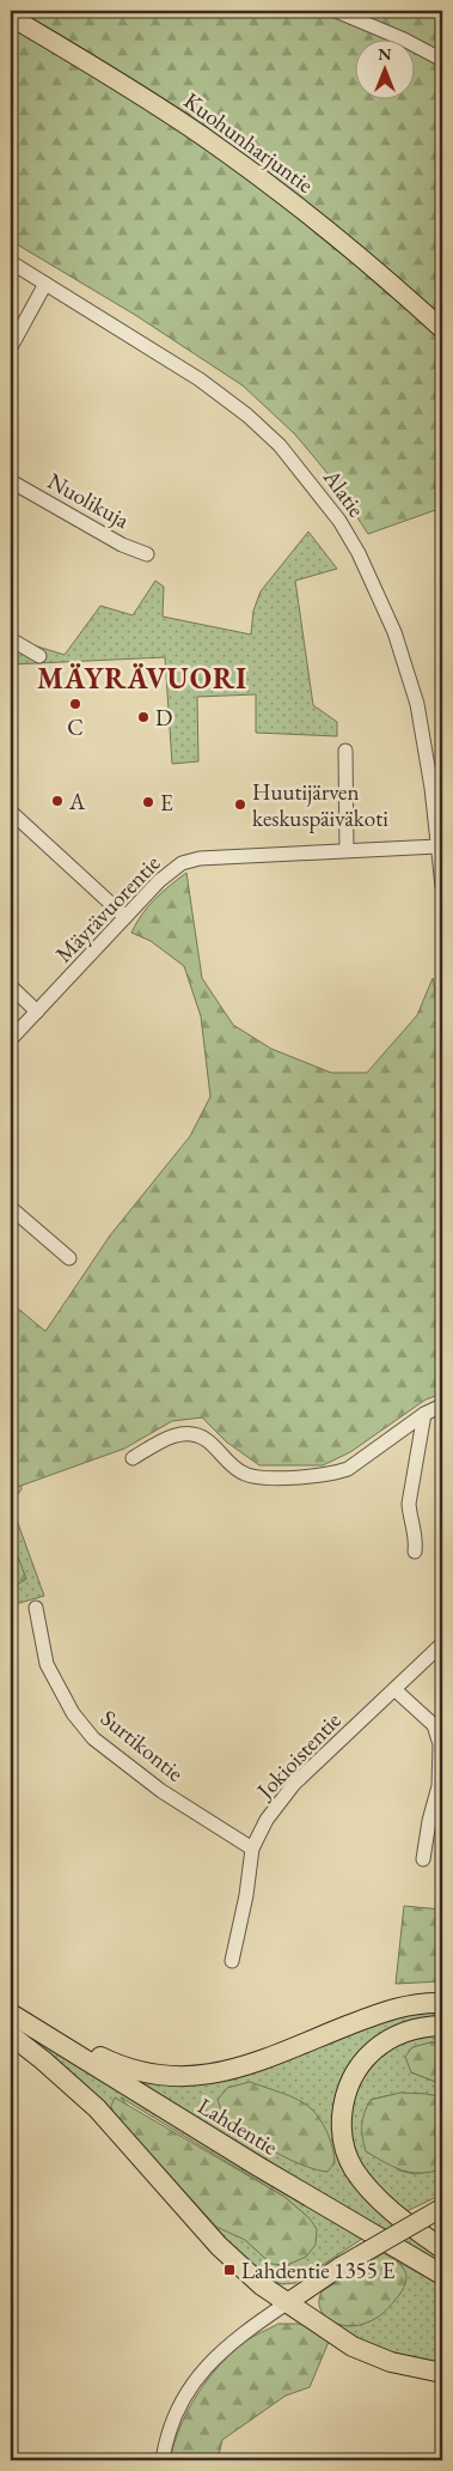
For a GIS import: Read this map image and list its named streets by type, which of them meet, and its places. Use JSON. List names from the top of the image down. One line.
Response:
{"streets":{"highway":["Lahdentie"],"main road":["Kuohunharjuntie"],"street":["Alatie","Nuolikuja","Mäyrävuorentie","Surtikontie","Jokioistentie"]},"crossings":[["Alatie","Mäyrävuorentie"],["Surtikontie","Jokioistentie"]],"districts":["MÄYRÄVUORI"],"places":{"other":["C","D","A","E","Huutijärven keskuspäiväkoti"],"transit":["Lahdentie 1355 E"]},"north":"top"}
